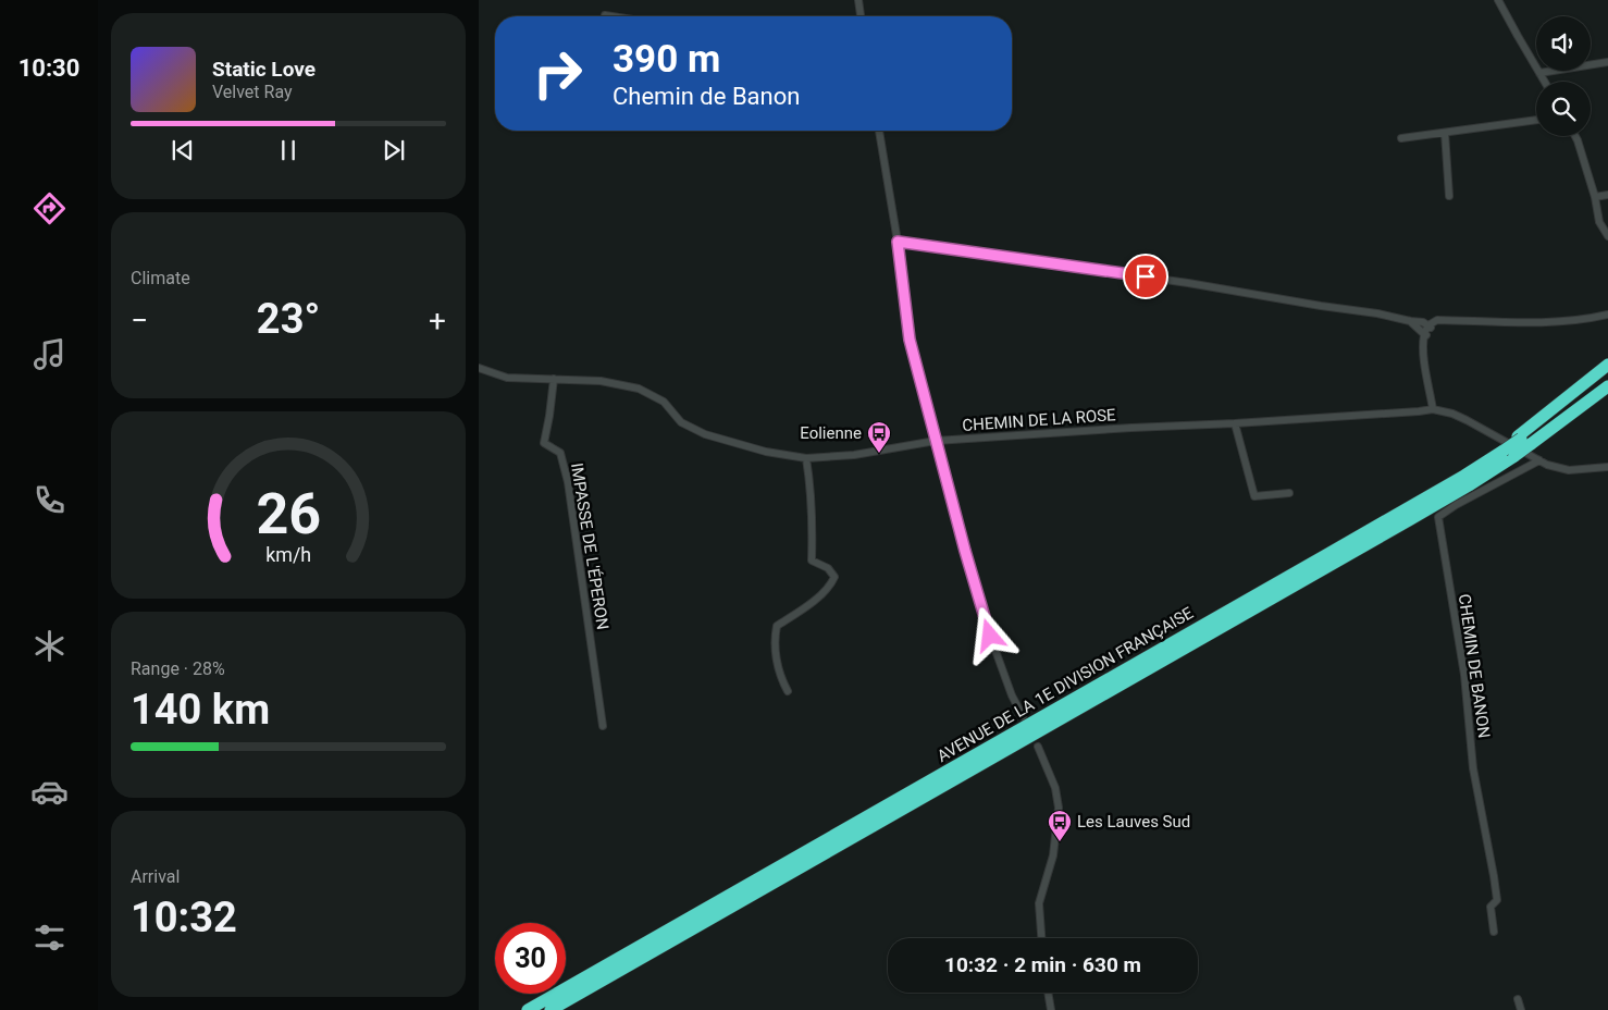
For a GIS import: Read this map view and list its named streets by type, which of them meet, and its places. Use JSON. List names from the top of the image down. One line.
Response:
{"streets":{"highway":["AVENUE DE LA 1E DIVISION FRANÇAISE"],"street":["CHEMIN DE LA ROSE","IMPASSE DE L'ÉPERON","CHEMIN DE BANON"]},"crossings":[["CHEMIN DE LA ROSE","IMPASSE DE L'ÉPERON"],["CHEMIN DE LA ROSE","CHEMIN DE BANON"]],"places":{"bus stop":["Eolienne","Les Lauves Sud"]},"page":{"tabs":"10:30","turn":["390 m","Chemin de Banon"],"song":["Static Love","Velvet Ray"],"tile":["Climate",["Range · 28%","140 km"],["Arrival","10:32"]],"heat":["−","23°","+"],"limit":"30","trip":"10:32 · 2 min · 630 m","gauge":["26","km/h"]}}
